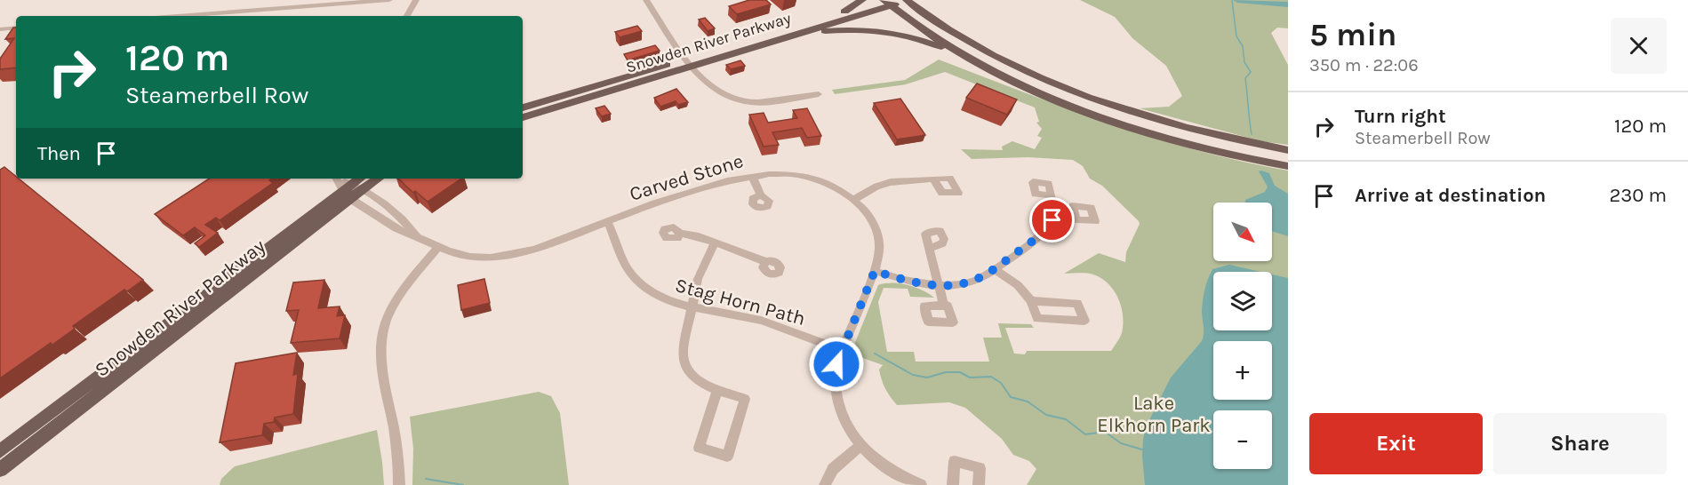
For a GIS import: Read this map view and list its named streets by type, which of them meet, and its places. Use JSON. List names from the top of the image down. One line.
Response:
{"streets":{"main road":["Snowden River Parkway"],"street":["Carved Stone","Stag Horn Path"]},"crossings":[["Snowden River Parkway","Carved Stone"],["Carved Stone","Stag Horn Path"]],"parks":["Lake Elkhorn Park"],"north":"bottom right","page":{"heading":["5 min","350 m · 22:06"],"turn":["120 m","Steamerbell Row"],"list":[{"name":"Turn right","note":"Steamerbell Row","value":"120 m"},{"name":"Arrive at destination","value":"230 m"}],"then":"Then","map_buttons":["+","−"],"buttons":["Exit","Share"]}}
